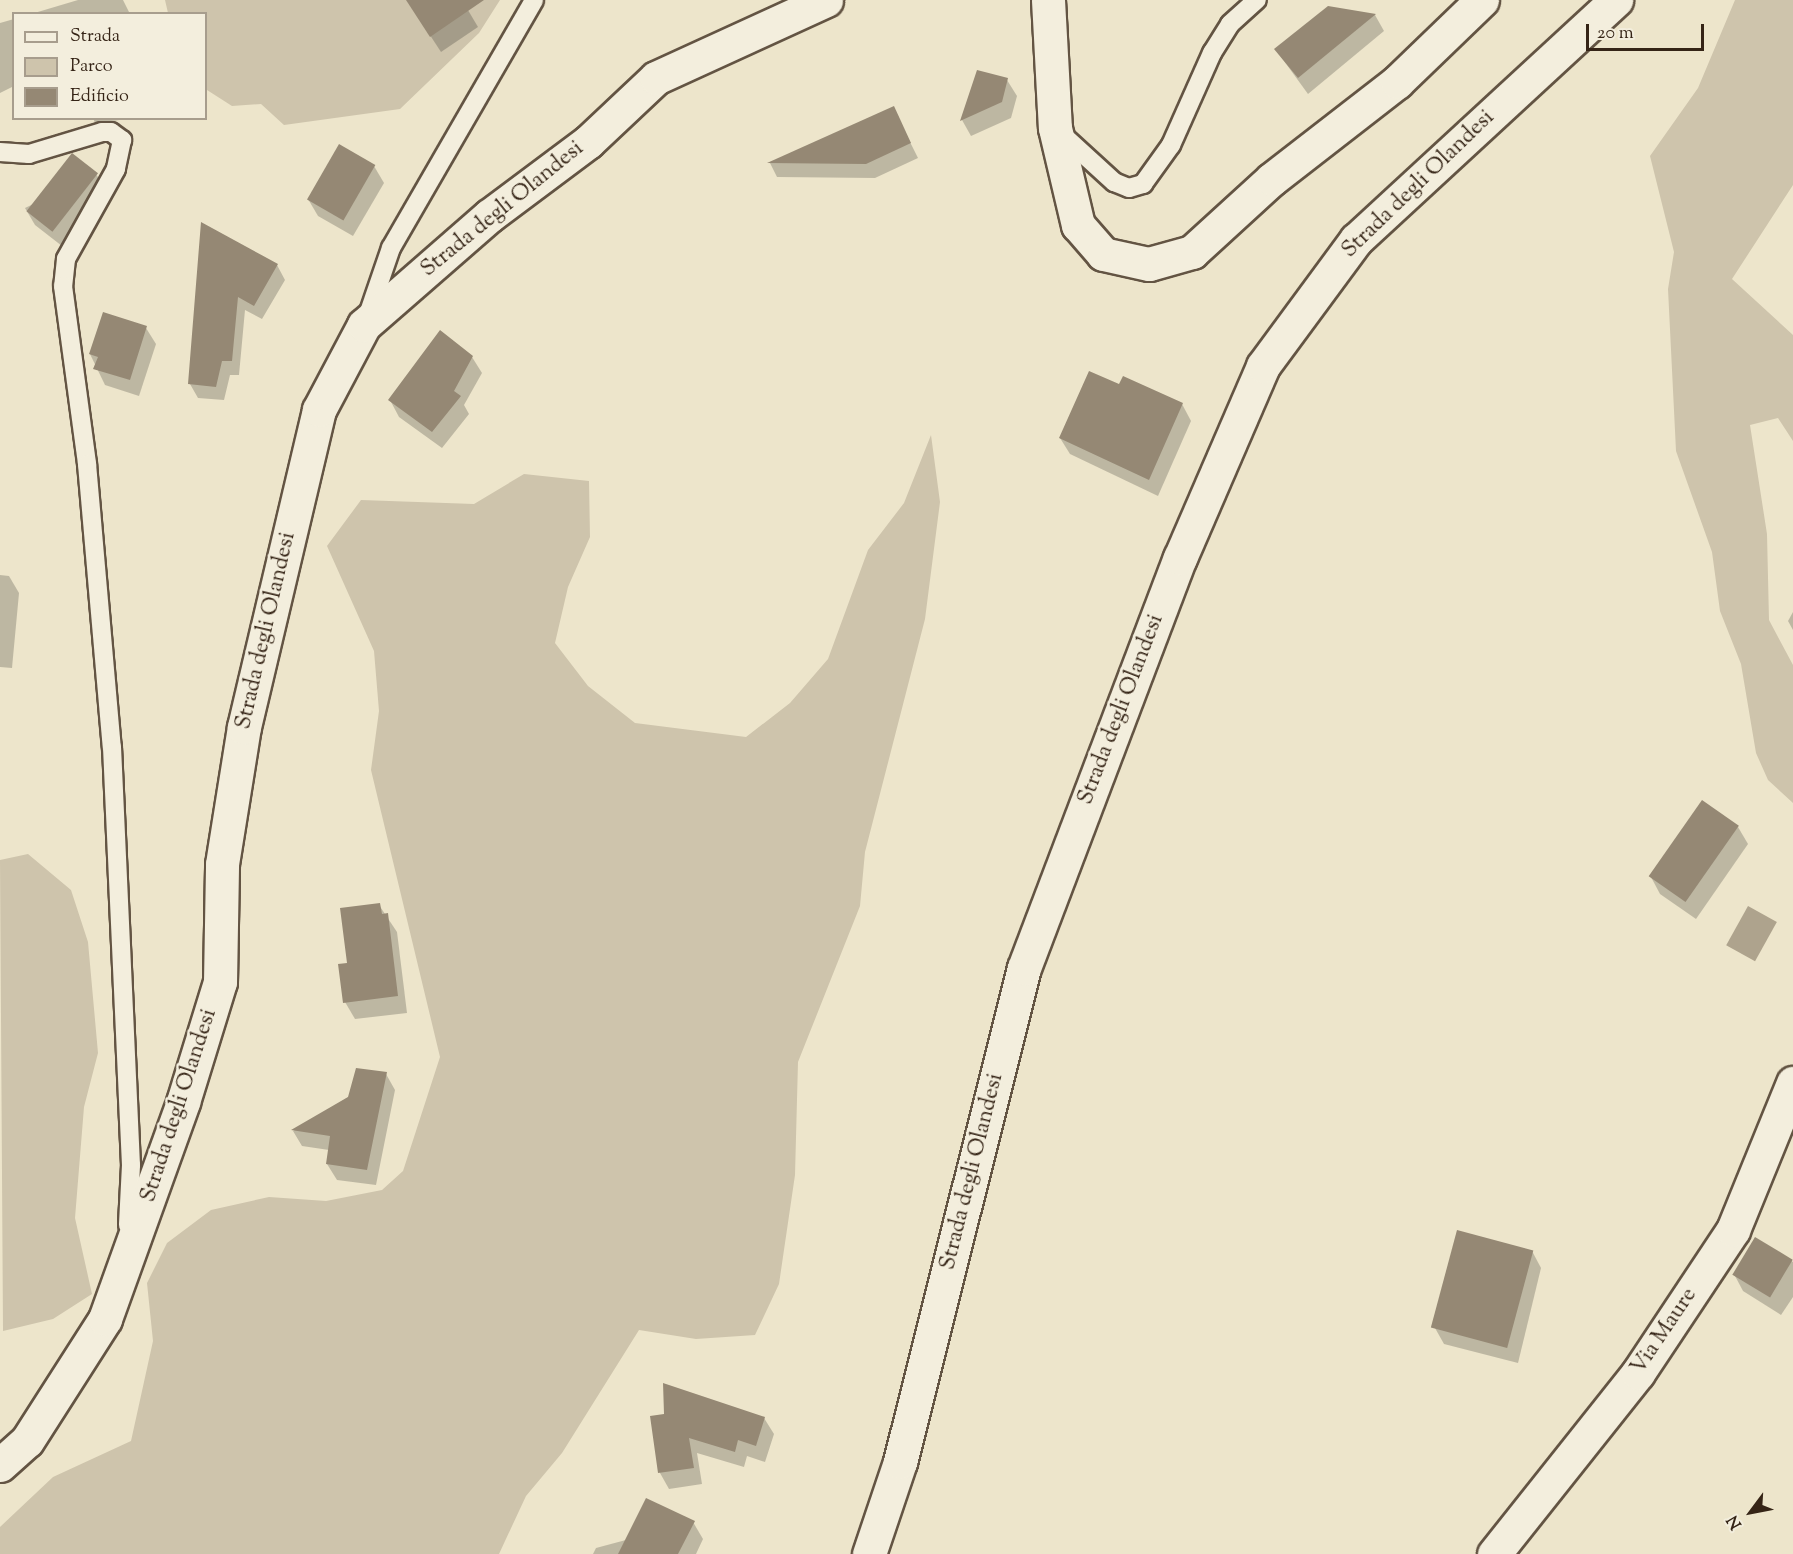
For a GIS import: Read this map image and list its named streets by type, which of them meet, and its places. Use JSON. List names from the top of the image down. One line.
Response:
{"streets":{"main road":["Strada degli Olandesi","Via Maure"]},"legend":["Strada","Parco","Edificio"],"scale_bar":"20 m","north":"bottom left"}
